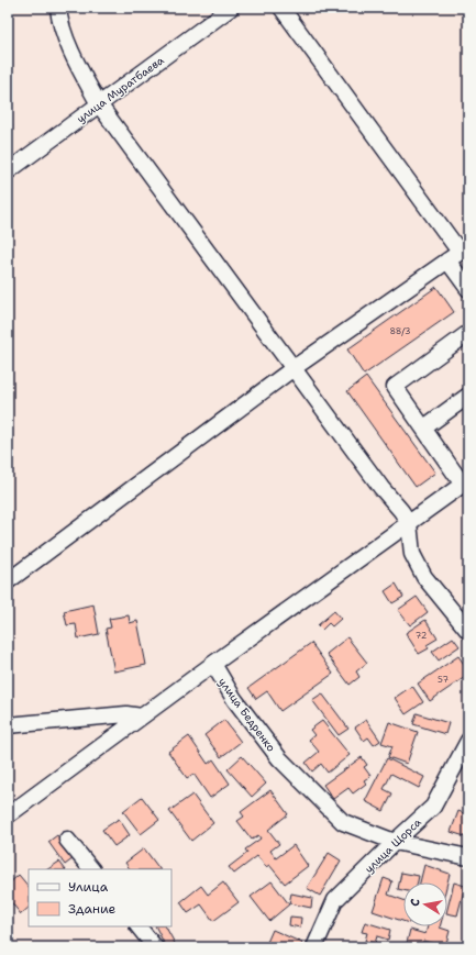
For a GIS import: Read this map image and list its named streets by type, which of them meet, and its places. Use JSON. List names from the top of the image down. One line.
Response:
{"streets":{"street":["улица Муратбаева","улица Бедренко","улица Щорса"]},"crossings":[["улица Бедренко","улица Щорса"]],"house_numbers":["88/3","72","57"],"legend":["Улица","Здание"],"north":"left"}
